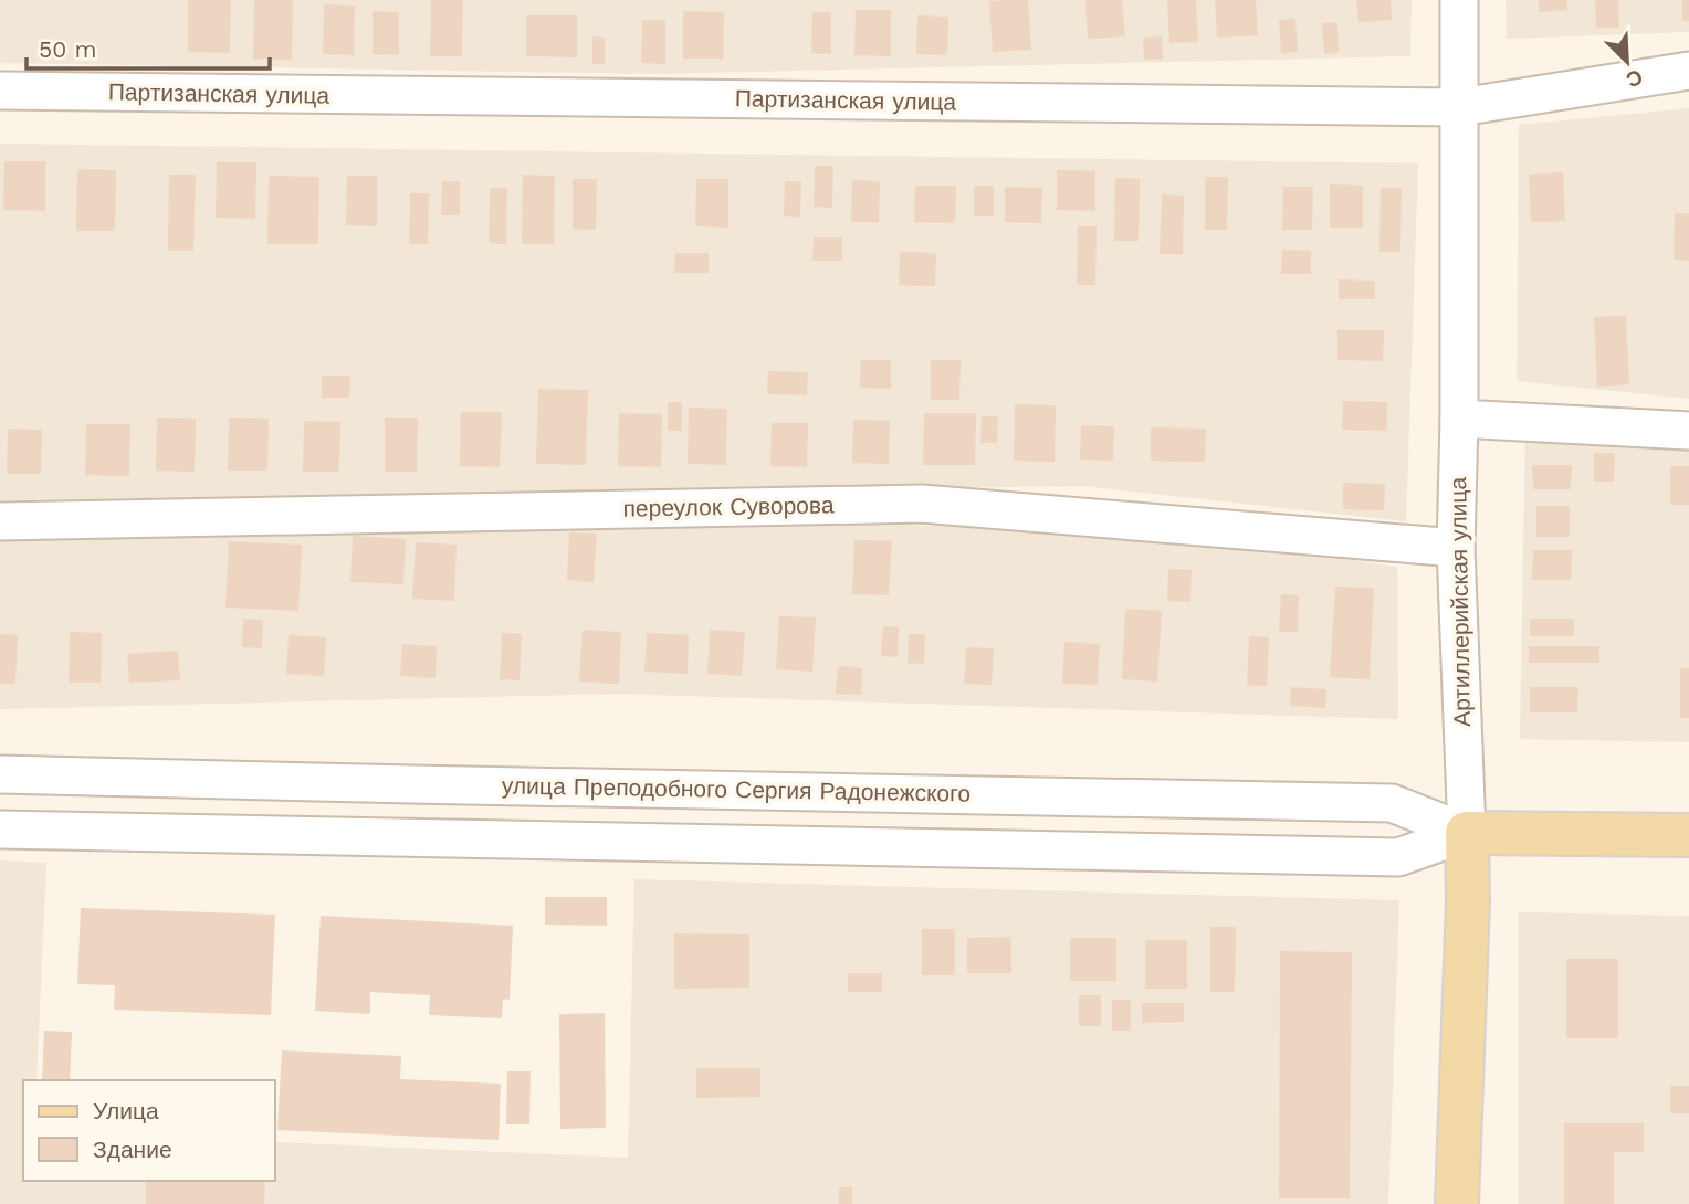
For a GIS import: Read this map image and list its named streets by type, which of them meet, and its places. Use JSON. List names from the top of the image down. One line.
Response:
{"streets":{"main road":["Артиллерийская улица","улица Преподобного Сергия Радонежского"],"street":["Партизанская улица","переулок Суворова"]},"crossings":[["Партизанская улица","Артиллерийская улица"],["переулок Суворова","Артиллерийская улица"],["Артиллерийская улица","улица Преподобного Сергия Радонежского"]],"legend":["Улица","Здание"],"scale_bar":"50 m","north":"bottom right"}
